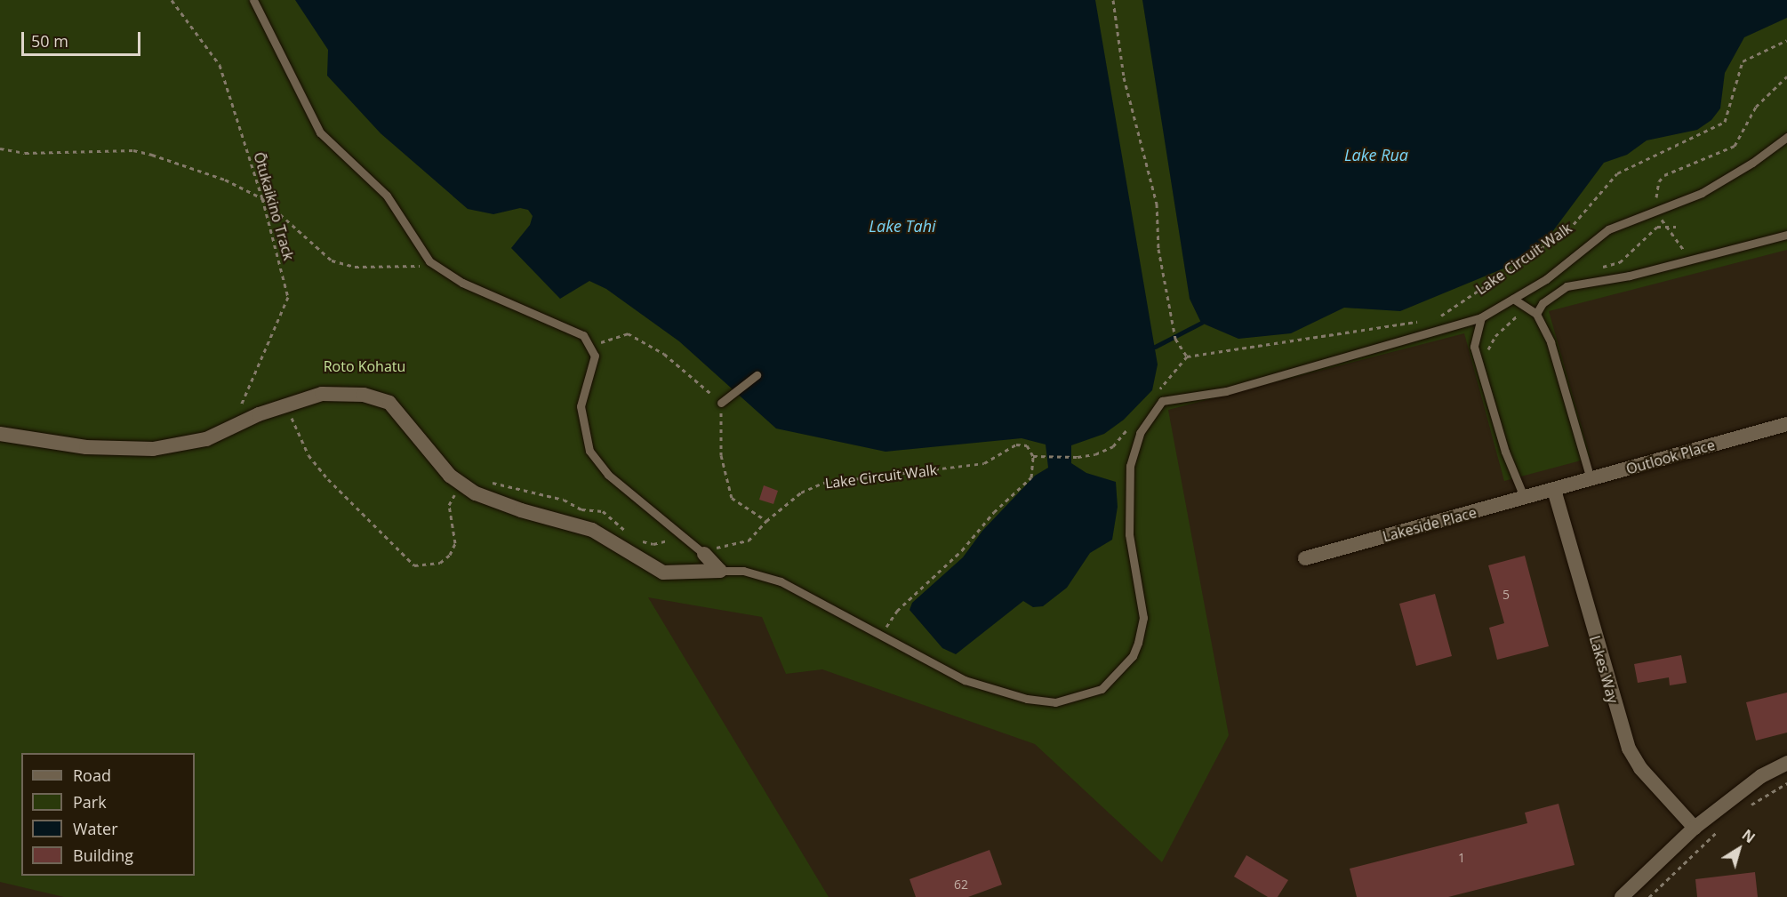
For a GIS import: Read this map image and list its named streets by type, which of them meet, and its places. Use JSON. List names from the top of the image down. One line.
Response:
{"streets":{"street":["Outlook Place","Lakeside Place","Lakes Way"],"path":["Ōtukaikino Track","Lake Circuit Walk"]},"crossings":[["Outlook Place","Lakeside Place"],["Outlook Place","Lakes Way"],["Lakeside Place","Lakes Way"]],"water":["Lake Rua","Lake Tahi"],"parks":["Roto Kohatu"],"house_numbers":["5","1","62"],"legend":["Road","Park","Water","Building"],"scale_bar":"50 m","north":"top right"}
